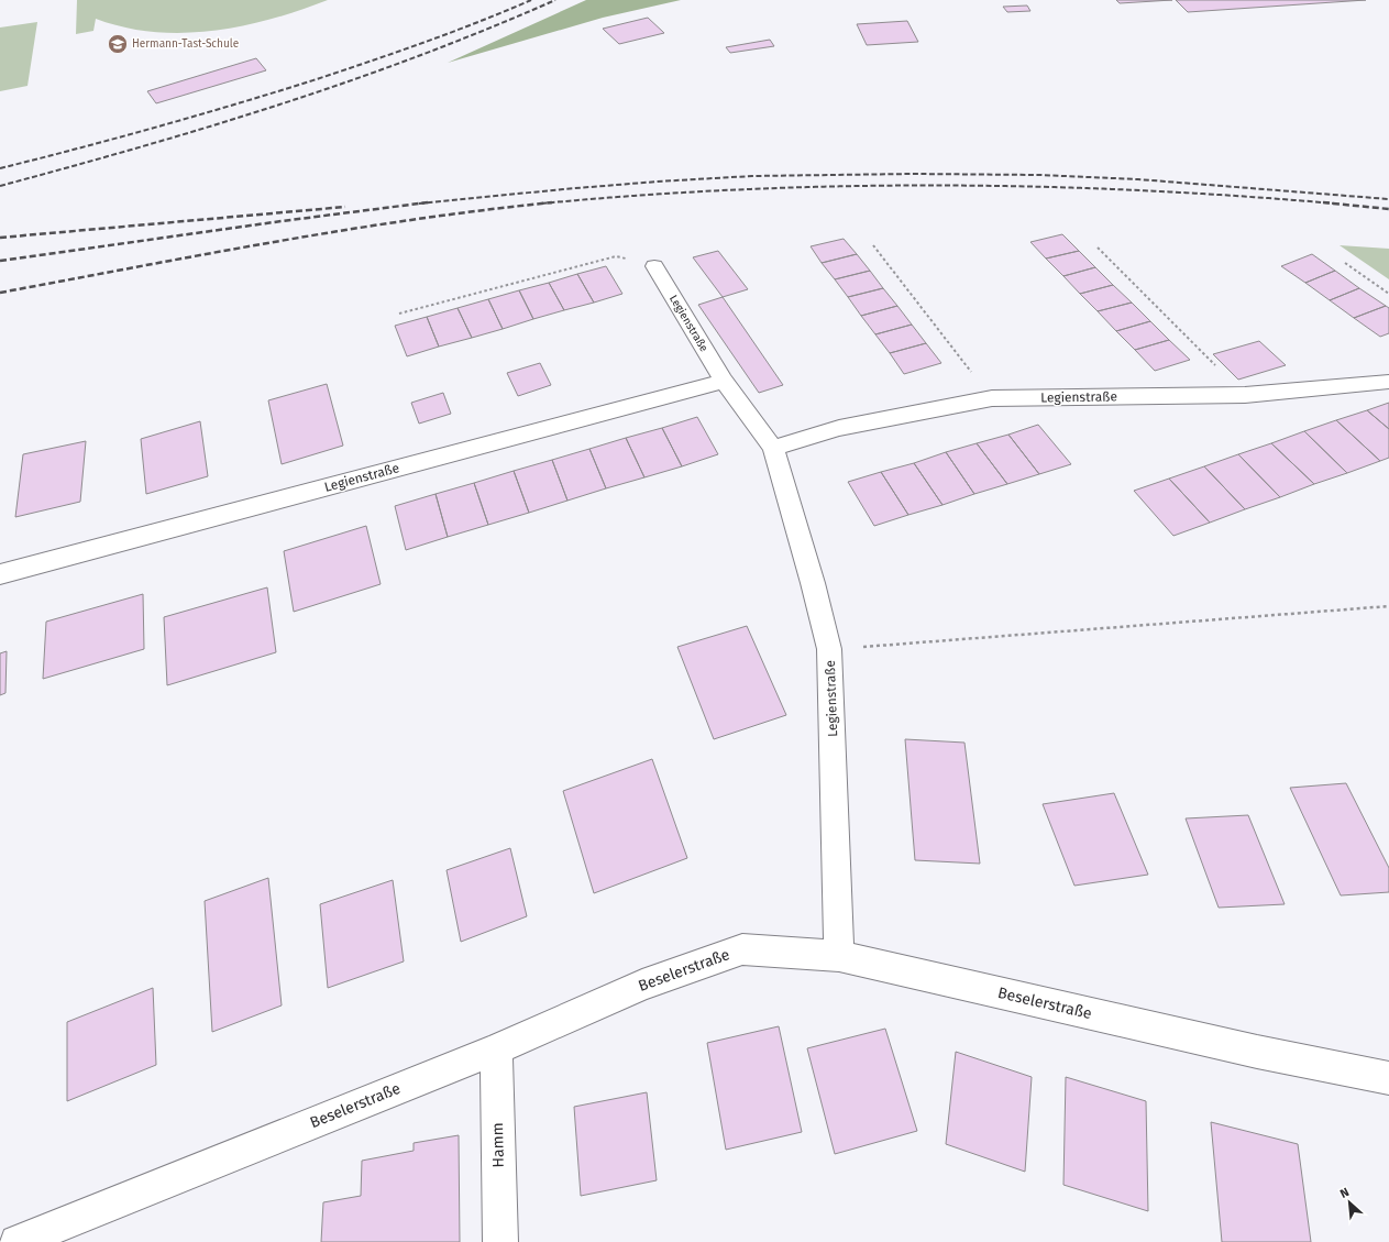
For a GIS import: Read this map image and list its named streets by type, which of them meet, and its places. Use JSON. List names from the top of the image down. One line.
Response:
{"streets":{"street":["Legienstraße","Beselerstraße","Hamm"]},"crossings":[["Legienstraße","Beselerstraße"],["Beselerstraße","Hamm"]],"places":{"school or university":["Hermann-Tast-Schule"]},"north":"top left"}
